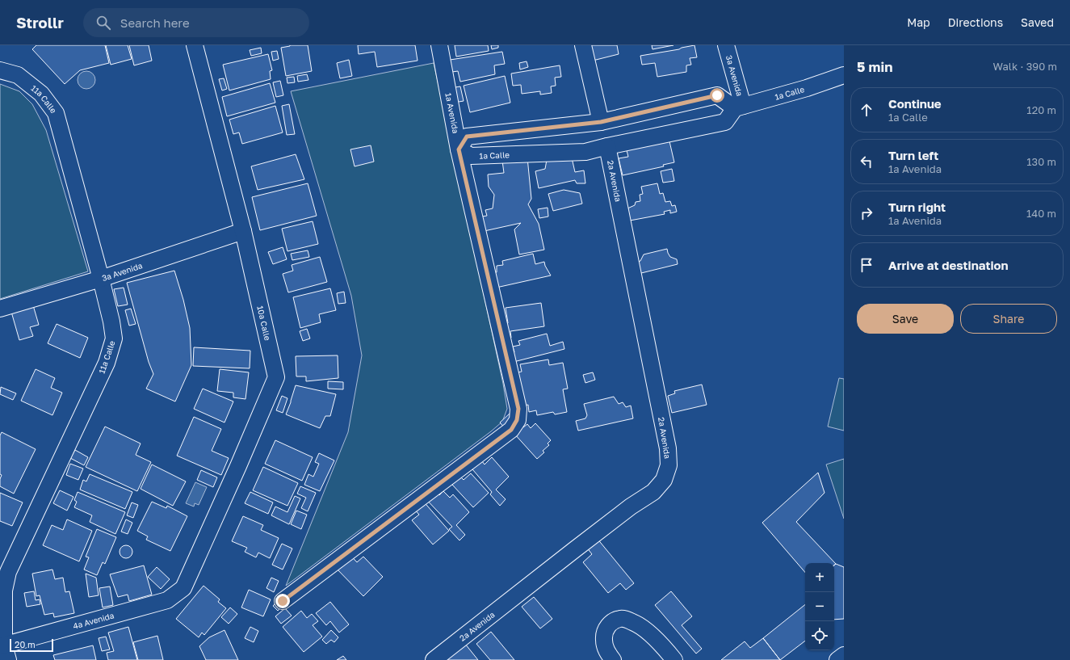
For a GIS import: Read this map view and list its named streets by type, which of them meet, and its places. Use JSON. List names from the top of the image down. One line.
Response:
{"streets":{"street":["3a Avenida","1a Calle","11a Calle","1a Avenida","2a Avenida","10a Calle","4a Avenida"]},"crossings":[["3a Avenida","1a Calle"],["3a Avenida","11a Calle"],["3a Avenida","10a Calle"],["1a Calle","1a Avenida"],["1a Calle","2a Avenida"],["11a Calle","4a Avenida"],["10a Calle","4a Avenida"]],"scale_bar":"20 m","page":{"header":"Strollr","search":"Search here","nav":["Map","Directions","Saved"],"heading":["5 min","Walk · 390 m"],"list":[["Continue","1a Calle","120 m"],["Turn left","1a Avenida","130 m"],["Turn right","1a Avenida","140 m"],"Arrive at destination"],"buttons":["Save","Share"],"map_buttons":["+","−"],"scale":"20 m"}}
